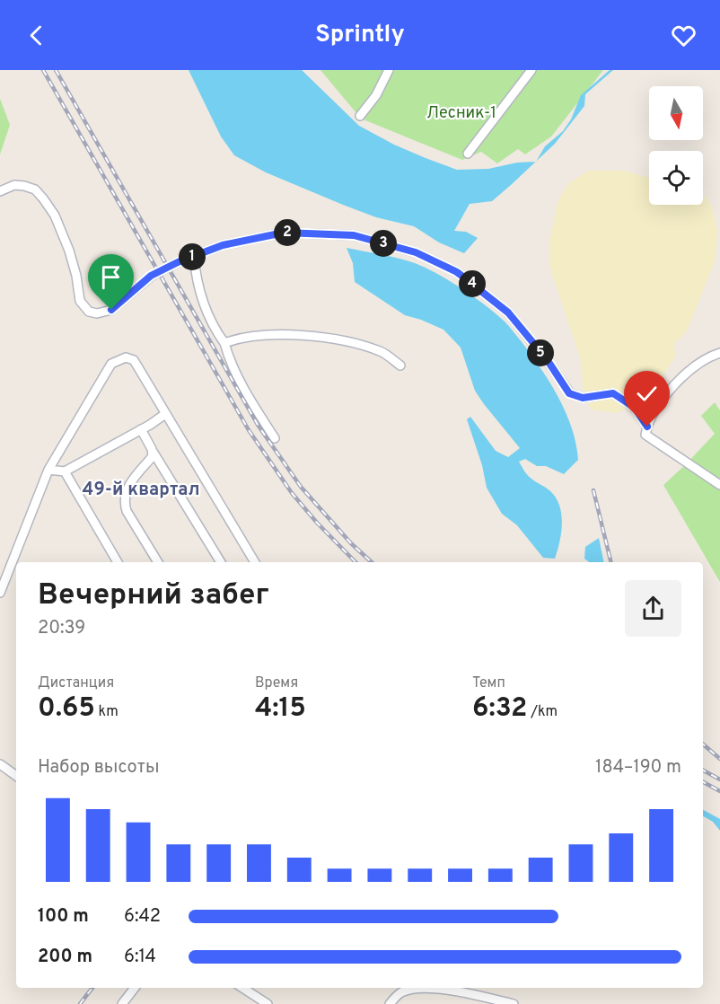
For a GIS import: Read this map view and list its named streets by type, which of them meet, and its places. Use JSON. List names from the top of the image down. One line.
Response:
{"districts":["49-й квартал"],"parks":["Лесник-1"],"north":"bottom","page":{"header":"Sprintly","pins":["2","3","1","4","5"],"heading":["Вечерний забег","20:39"],"stats":[["Дистанция","0.65 km"],["Время","4:15"],["Темп","6:32 /km"]],"chart":["Набор высоты","184–190 m"],"list":[{"name":"100 m","note":"6:42"},{"name":"200 m","note":"6:14"}]}}
